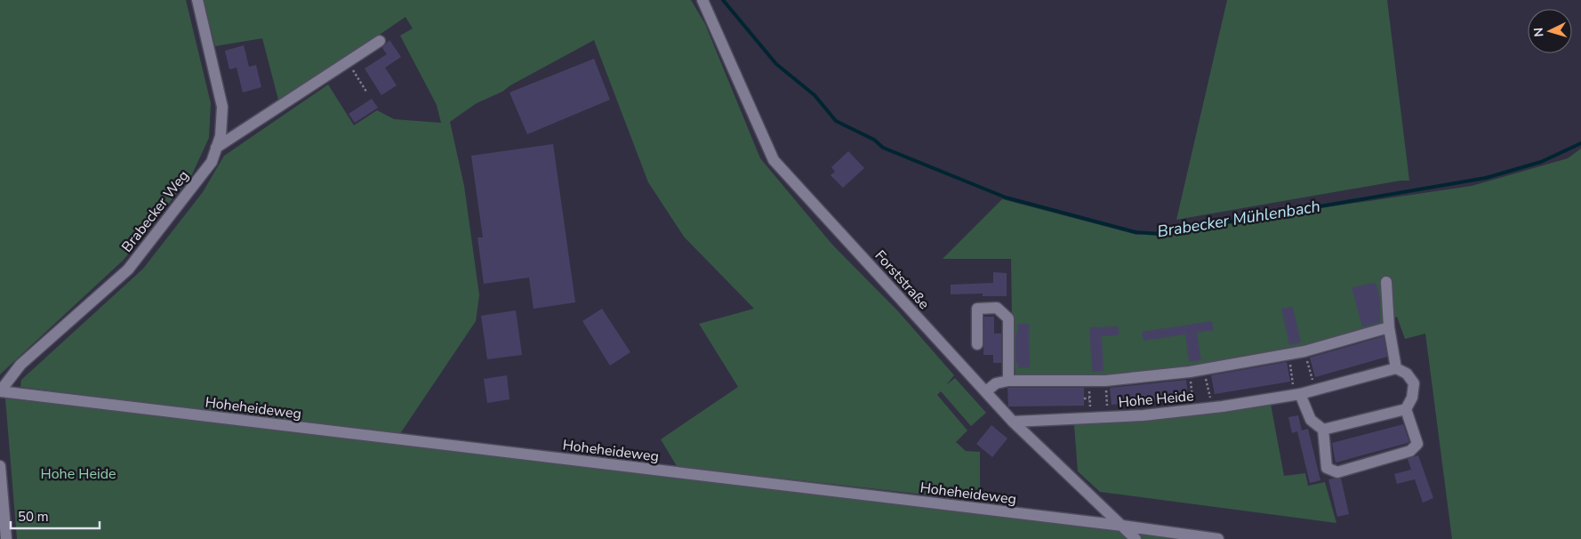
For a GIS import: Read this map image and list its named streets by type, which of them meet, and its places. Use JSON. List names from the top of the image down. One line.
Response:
{"streets":{"street":["Brabecker Weg","Forststraße","Hohe Heide","Hoheheideweg"]},"crossings":[["Brabecker Weg","Hoheheideweg"],["Forststraße","Hohe Heide"],["Forststraße","Hoheheideweg"]],"water":["Brabecker Mühlenbach"],"parks":["Hohe Heide"],"scale_bar":"50 m","north":"left"}
